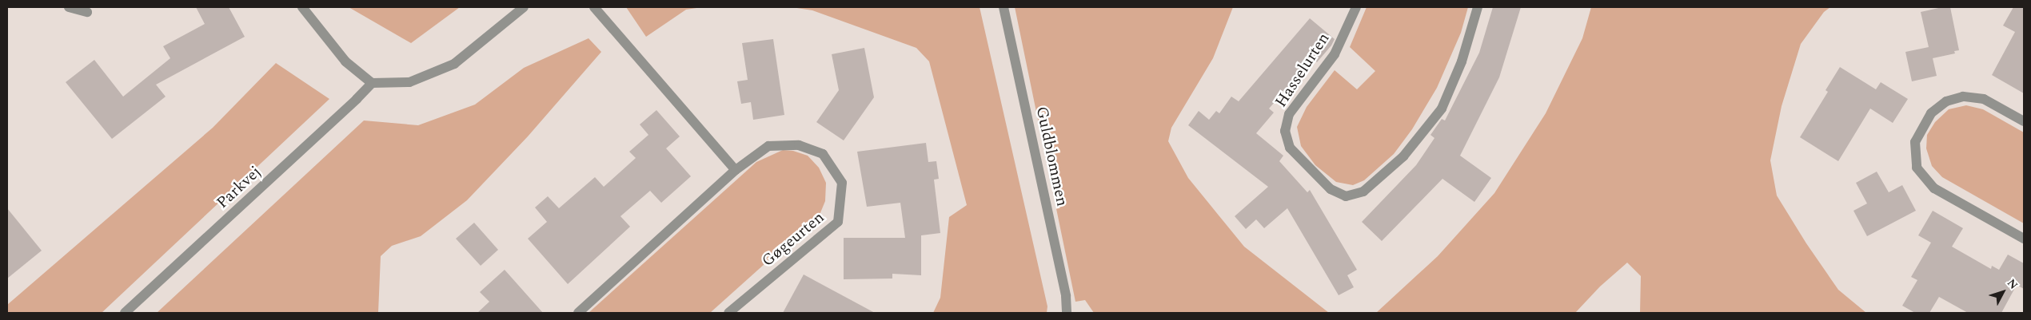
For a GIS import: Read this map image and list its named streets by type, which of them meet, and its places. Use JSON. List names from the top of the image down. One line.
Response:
{"streets":{"street":["Hasselurten","Guldblommen","Parkvej","Gøgeurten"]},"north":"top right"}
